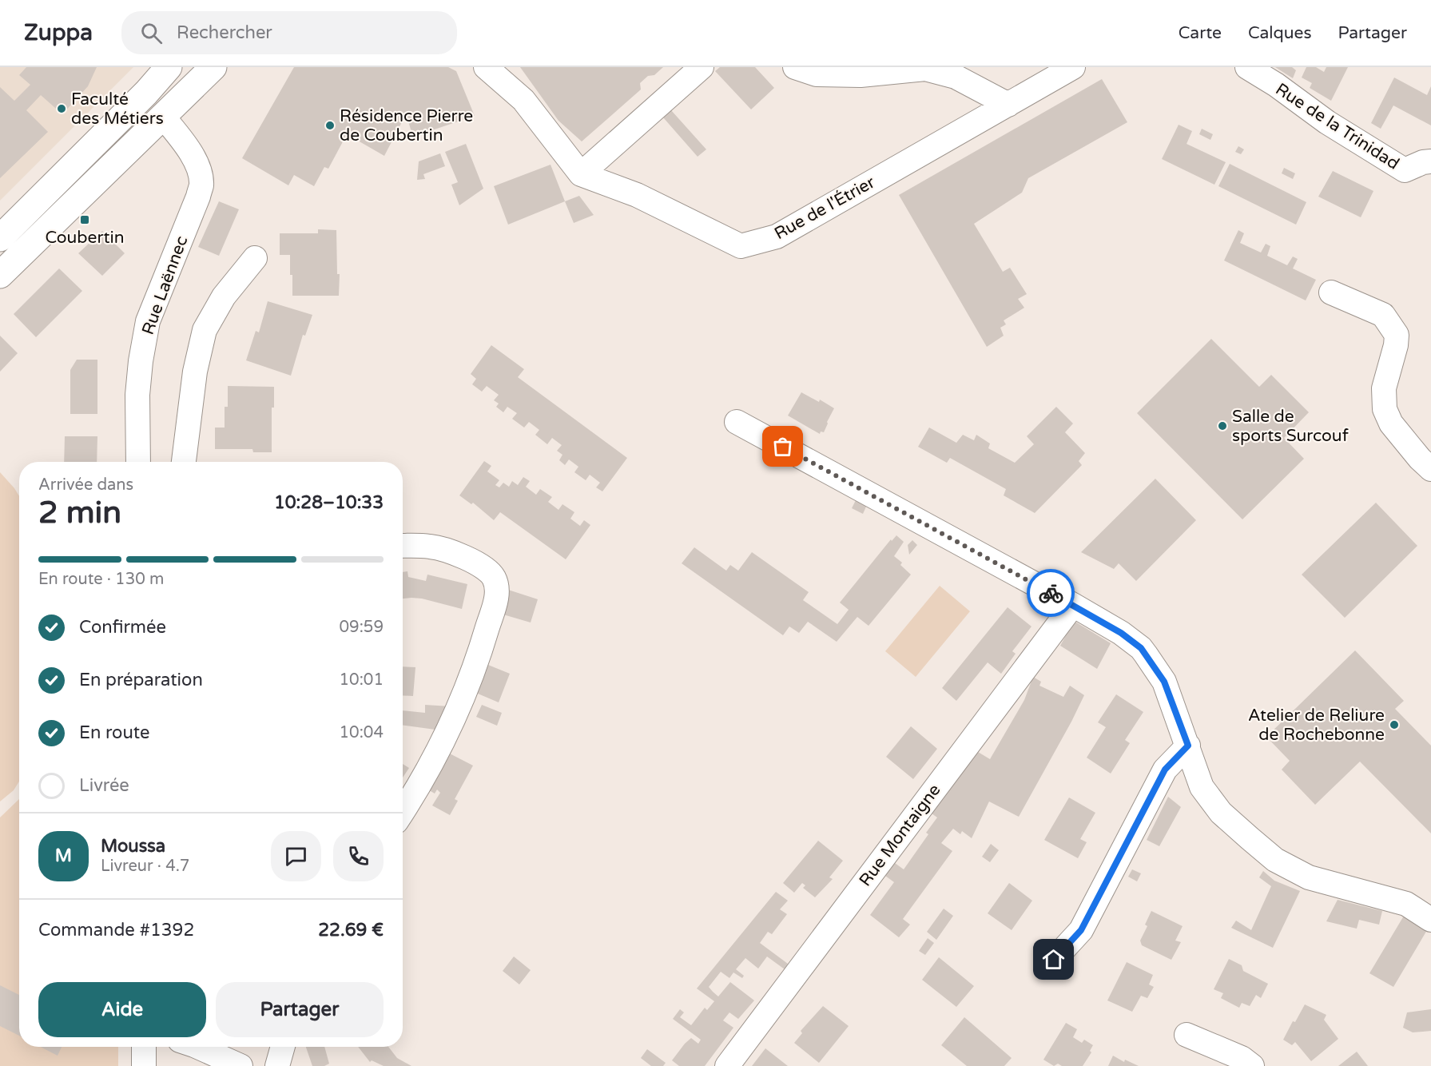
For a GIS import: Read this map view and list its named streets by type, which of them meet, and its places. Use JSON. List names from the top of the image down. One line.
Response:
{"streets":{"street":["Rue de la Trinidad","Rue de l'Étrier","Rue Laënnec","Rue Montaigne"]},"places":{"other":["Faculté des Métiers","Résidence Pierre de Coubertin","Salle de sports Surcouf","Atelier de Reliure de Rochebonne"],"transit":["Coubertin"]},"page":{"header":"Zuppa","search":"Rechercher","nav":["Carte","Calques","Partager"],"heading":["2 min","Arrivée dans","10:28–10:33"],"panel":["Moussa","Livreur · 4.7","Commande #1392","22.69 €"],"bar":"En route · 130 m","list":[["Confirmée","09:59"],["En préparation","10:01"],["En route","10:04"],"Livrée"],"round":"M","buttons":["Aide","Partager"]}}
